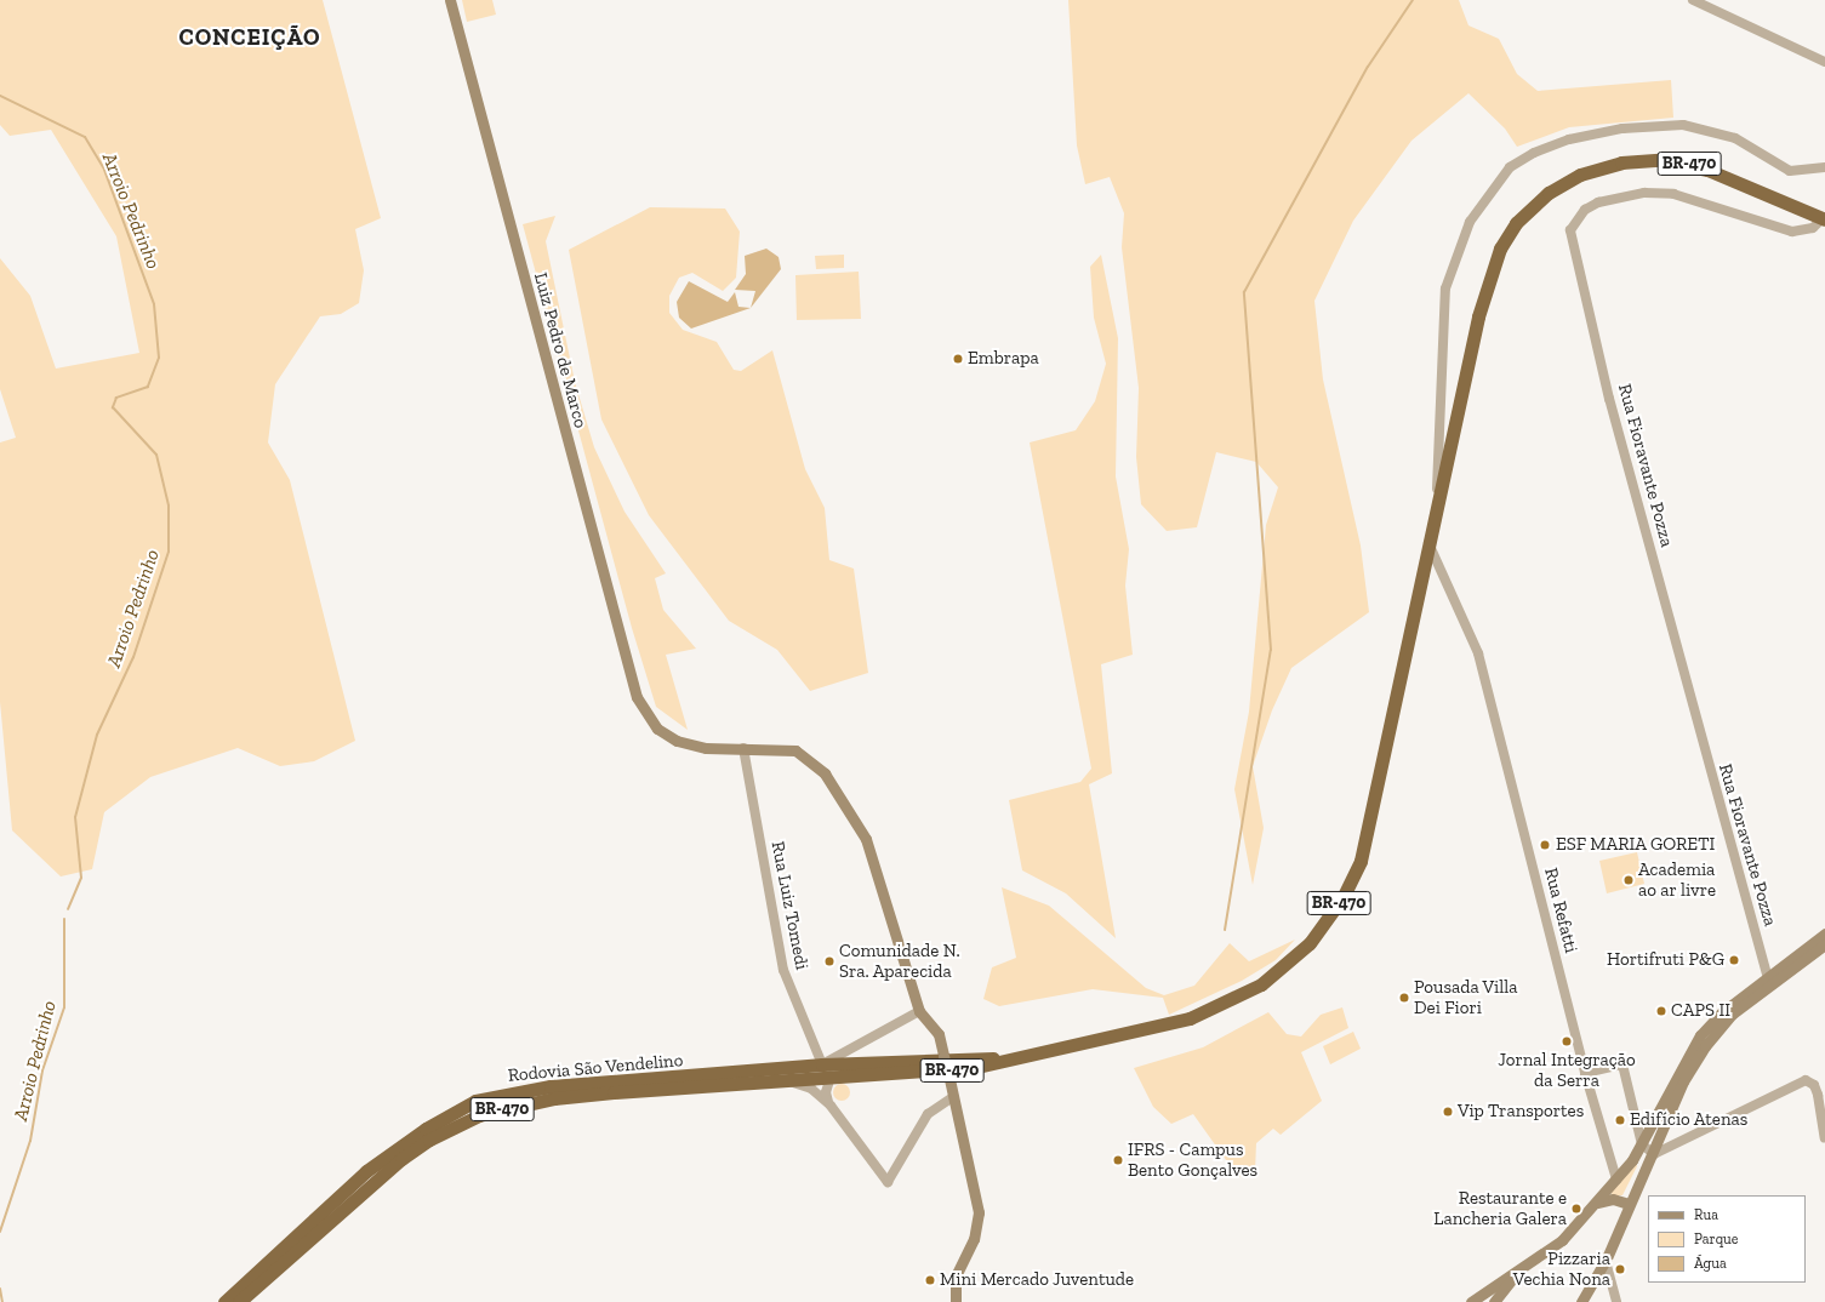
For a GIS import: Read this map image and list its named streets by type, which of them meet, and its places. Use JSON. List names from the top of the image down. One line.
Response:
{"streets":{"highway":["BR-470","Rodovia São Vendelino"],"main road":["Luiz Pedro de Marco"],"street":["Rua Fioravante Pozza","Rua Luiz Tomedi","Rua Refatti"]},"crossings":[["BR-470","Rua Fioravante Pozza"],["BR-470","Rua Refatti"],["BR-470","Rodovia São Vendelino"],["Luiz Pedro de Marco","Rua Luiz Tomedi"],["Rua Luiz Tomedi","Rodovia São Vendelino"]],"districts":["CONCEIÇÃO"],"water":["Arroio Pedrinho"],"places":["Embrapa","ESF MARIA GORETI","Academia ao ar livre","Hortifruti P&G","Comunidade N. Sra. Aparecida","Pousada Villa Dei Fiori","CAPS II","Jornal Integração da Serra","Vip Transportes","Edifício Atenas","IFRS - Campus Bento Gonçalves","Restaurante e Lancheria Galera","Pizzaria Vechia Nona","Mini Mercado Juventude"],"legend":["Rua","Parque","Água"]}
